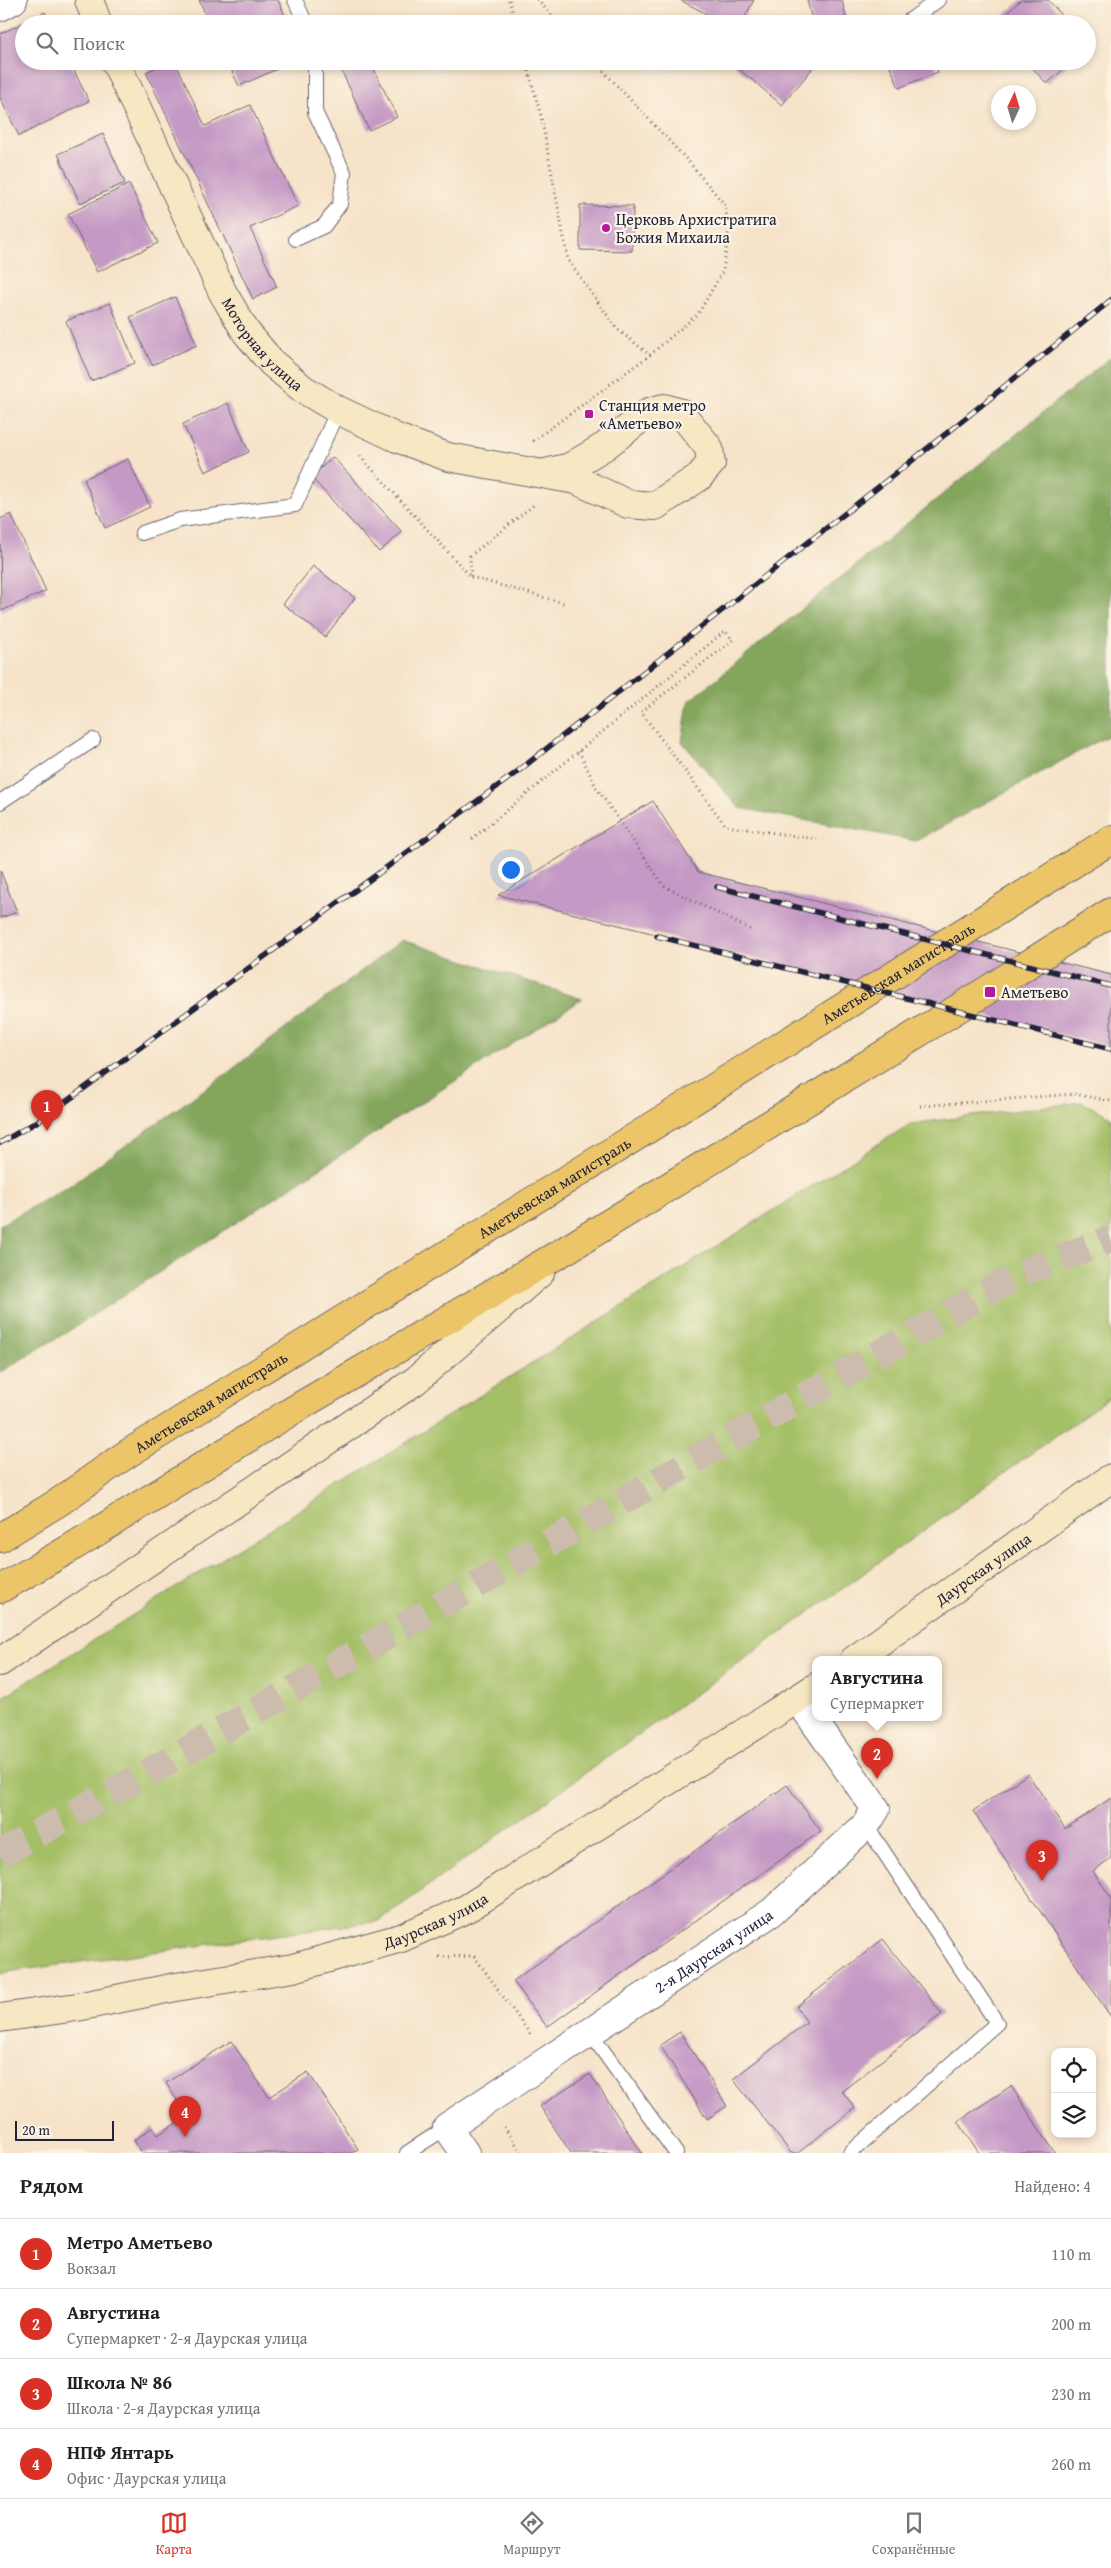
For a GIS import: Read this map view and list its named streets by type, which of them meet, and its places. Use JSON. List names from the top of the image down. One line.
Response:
{"streets":{"main road":["Аметьевская магистраль"],"street":["Моторная улица","Даурская улица","2-я Даурская улица"]},"places":{"other":["Церковь Архистратига Божия Михаила"],"transit":["Станция метро «Аметьево»","Аметьево"]},"scale_bar":"20 m","north":"top","page":{"search":"Поиск","pins":["1","2","3","4"],"popup":["Августина","Супермаркет"],"scale":"20 m","heading":["Рядом","Найдено: 4"],"list":[{"mark":"1","name":"Метро Аметьево","note":"Вокзал","value":"110 m"},{"mark":"2","name":"Августина","note":"Супермаркет · 2-я Даурская улица","value":"200 m"},{"mark":"3","name":"Школа № 86","note":"Школа · 2-я Даурская улица","value":"230 m"},{"mark":"4","name":"НПФ Янтарь","note":"Офис · Даурская улица","value":"260 m"}],"nav":["Карта","Маршрут","Сохранённые"]}}
